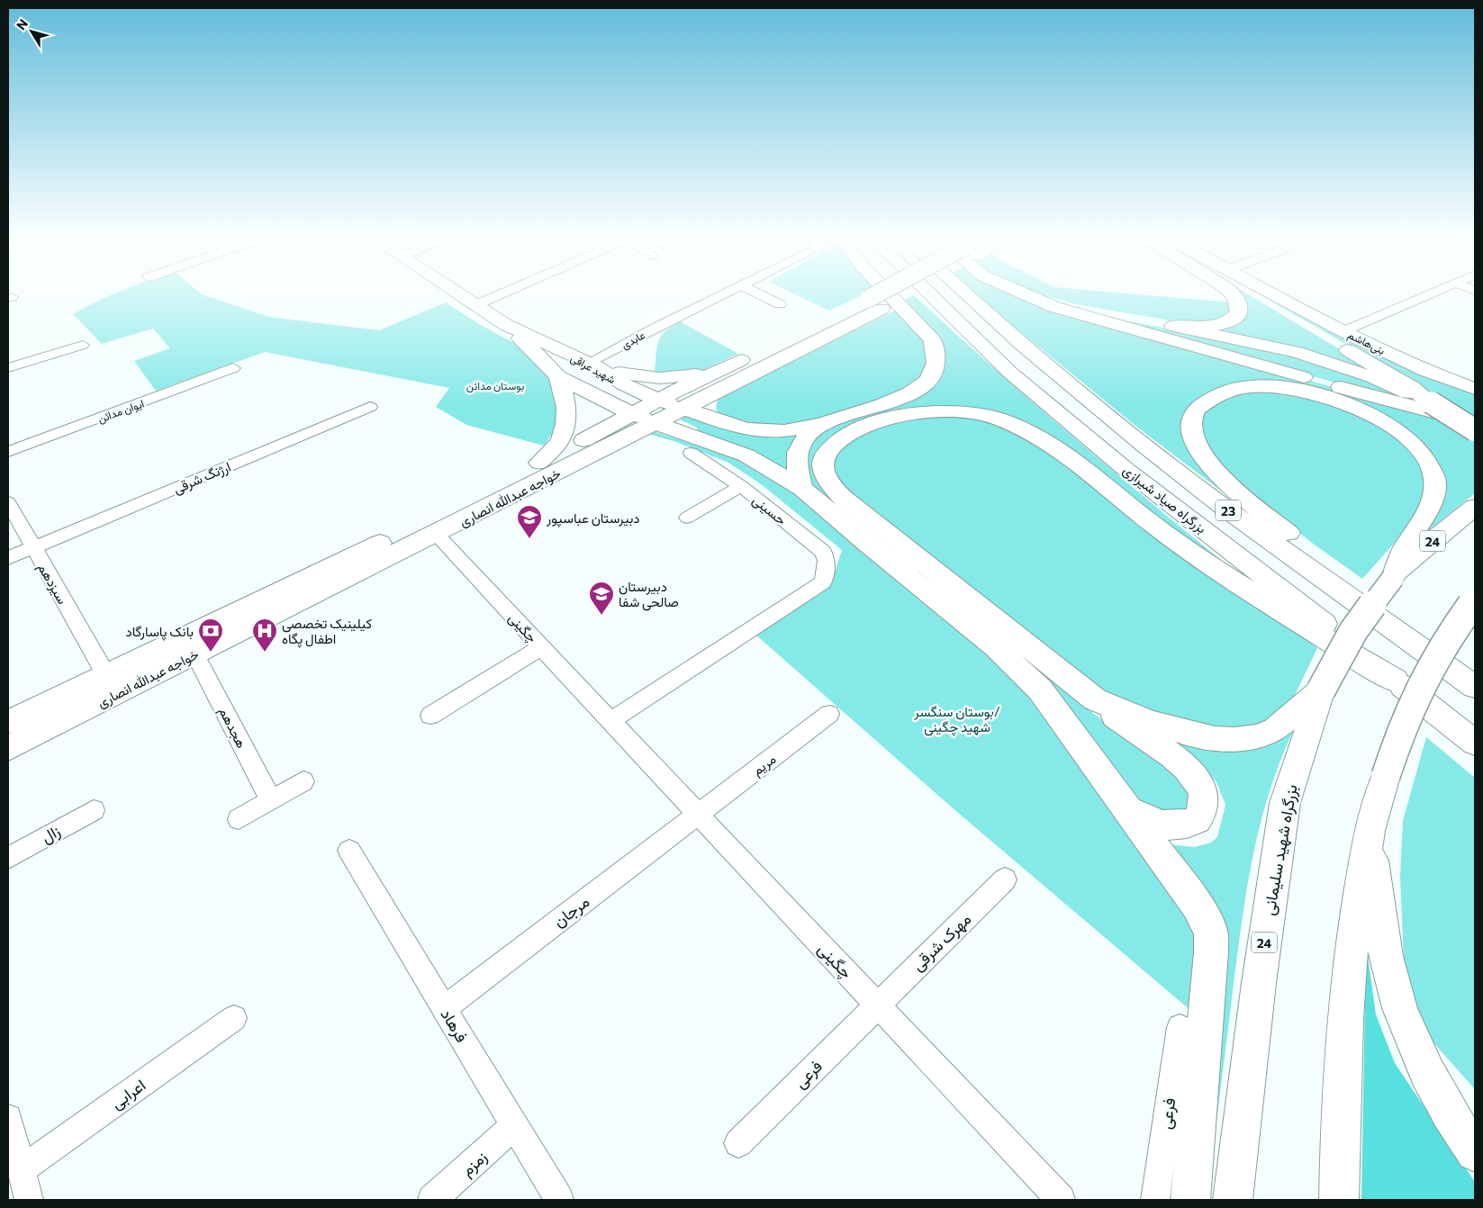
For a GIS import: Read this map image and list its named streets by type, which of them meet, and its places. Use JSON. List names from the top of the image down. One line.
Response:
{"streets":{"main road":["بنی‌هاشم","شهید عراقی","خواجه عبدالله انصاری","بزرگراه صیاد شیرازی","23","24","بزرگراه شهید سلیمانی"],"street":["عابدی","ایوان مدائن","ارژنگ شرقی","حسینی","سیزدهم","چگینی","هجدهم","مریم","زال","مرجان","مهرک شرقی","فرهاد","فرعی","اعرابی","زمزم"]},"crossings":[["عابدی","شهید عراقی"],["شهید عراقی","خواجه عبدالله انصاری"],["ارژنگ شرقی","سیزدهم"],["خواجه عبدالله انصاری","چگینی"],["خواجه عبدالله انصاری","هجدهم"],["حسینی","چگینی"],["چگینی","مریم"],["چگینی","مرجان"],["چگینی","مهرک شرقی"],["چگینی","فرعی"],["مریم","مرجان"],["مرجان","فرهاد"],["مهرک شرقی","فرعی"],["فرهاد","زمزم"]],"parks":["بوستان مدائن","بوستان سنگسر/ شهید چگینی"],"places":{"school or university":["دبیرستان عباسپور","دبیرستان صالحی شفا"],"bank":["بانک پاسارگاد"],"hospital":["کیلینیک تخصصی اطفال پگاه"]},"north":"top left"}
